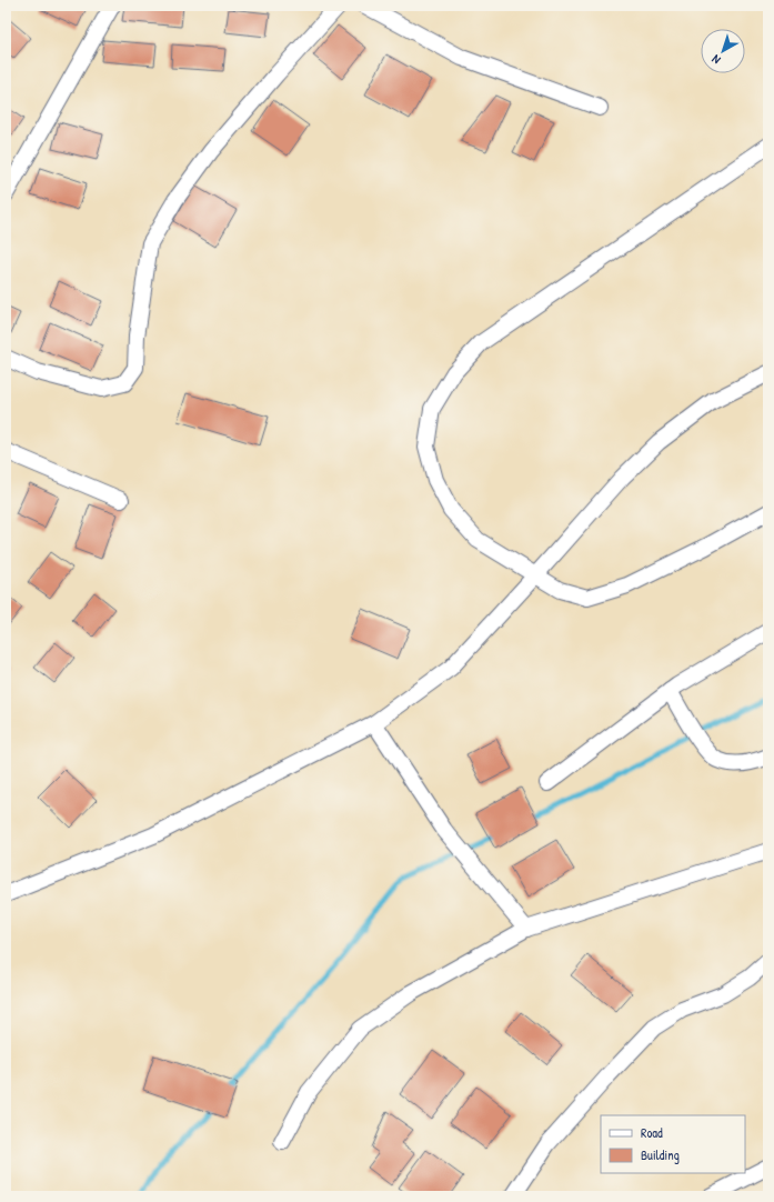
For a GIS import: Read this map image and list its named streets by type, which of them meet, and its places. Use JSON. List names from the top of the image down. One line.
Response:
{"legend":["Road","Building"],"north":"bottom left"}
